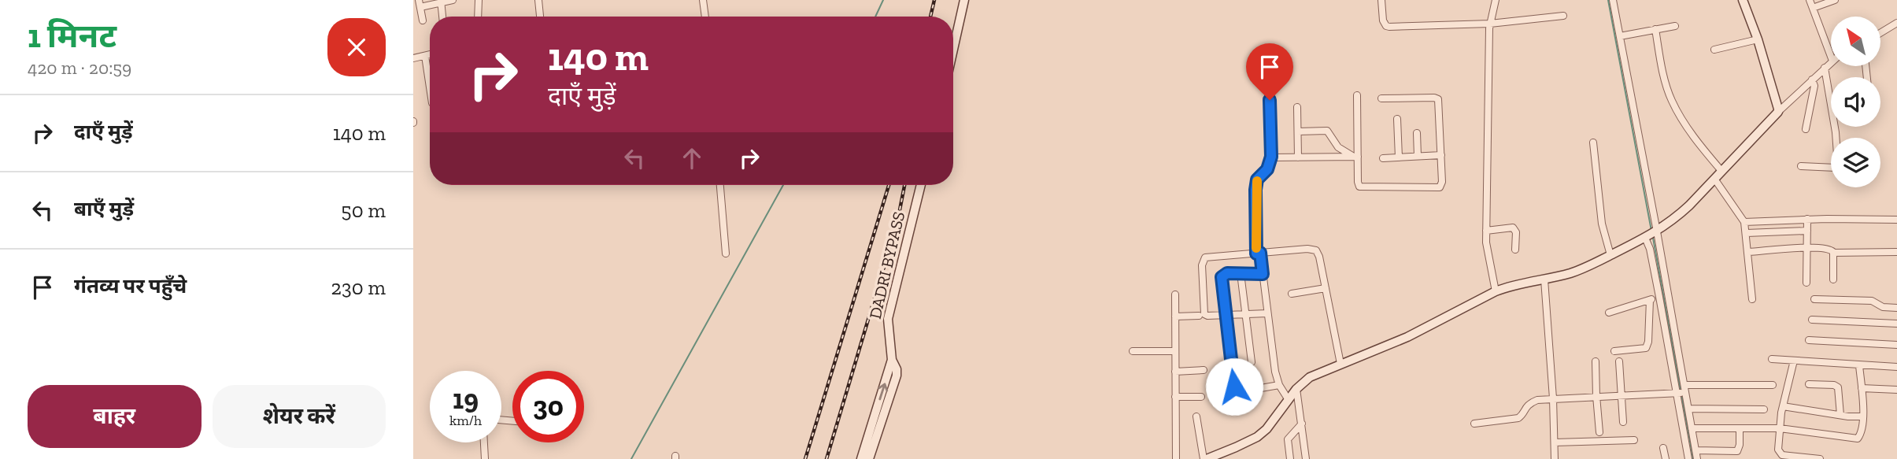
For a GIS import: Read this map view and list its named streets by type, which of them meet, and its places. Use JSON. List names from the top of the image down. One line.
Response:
{"streets":{"street":["DADRI BYPASS"]},"north":"top left","page":{"heading":["1 मिनट","420 m · 20:59"],"turn":["140 m","दाएँ मुड़ें"],"list":[{"name":"दाएँ मुड़ें","value":"140 m"},{"name":"बाएँ मुड़ें","value":"50 m"},{"name":"गंतव्य पर पहुँचे","value":"230 m"}],"speed":"19 km/h","limit":"30","buttons":["बाहर","शेयर करें"]}}
